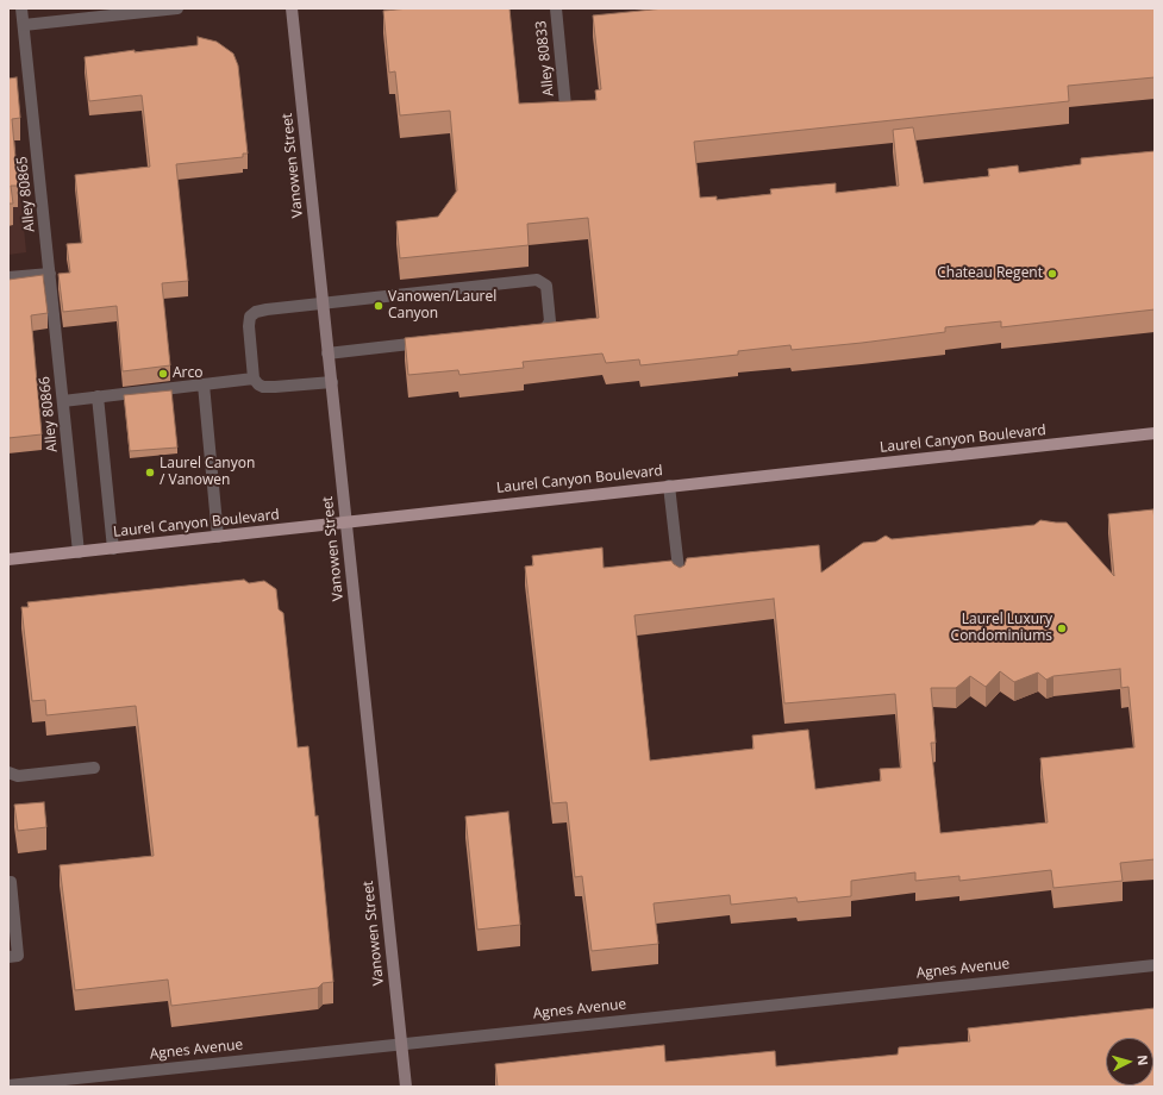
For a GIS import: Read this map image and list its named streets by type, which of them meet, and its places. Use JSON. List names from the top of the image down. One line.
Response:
{"streets":{"main road":["Vanowen Street","Laurel Canyon Boulevard"],"street":["Alley 80833","Alley 80865","Alley 80866","Agnes Avenue"]},"crossings":[["Vanowen Street","Laurel Canyon Boulevard"],["Vanowen Street","Agnes Avenue"],["Alley 80865","Alley 80866"],["Alley 80866","Laurel Canyon Boulevard"]],"places":["Chateau Regent","Vanowen/Laurel Canyon","Arco","Laurel Canyon / Vanowen","Laurel Luxury Condominiums"],"north":"right"}
